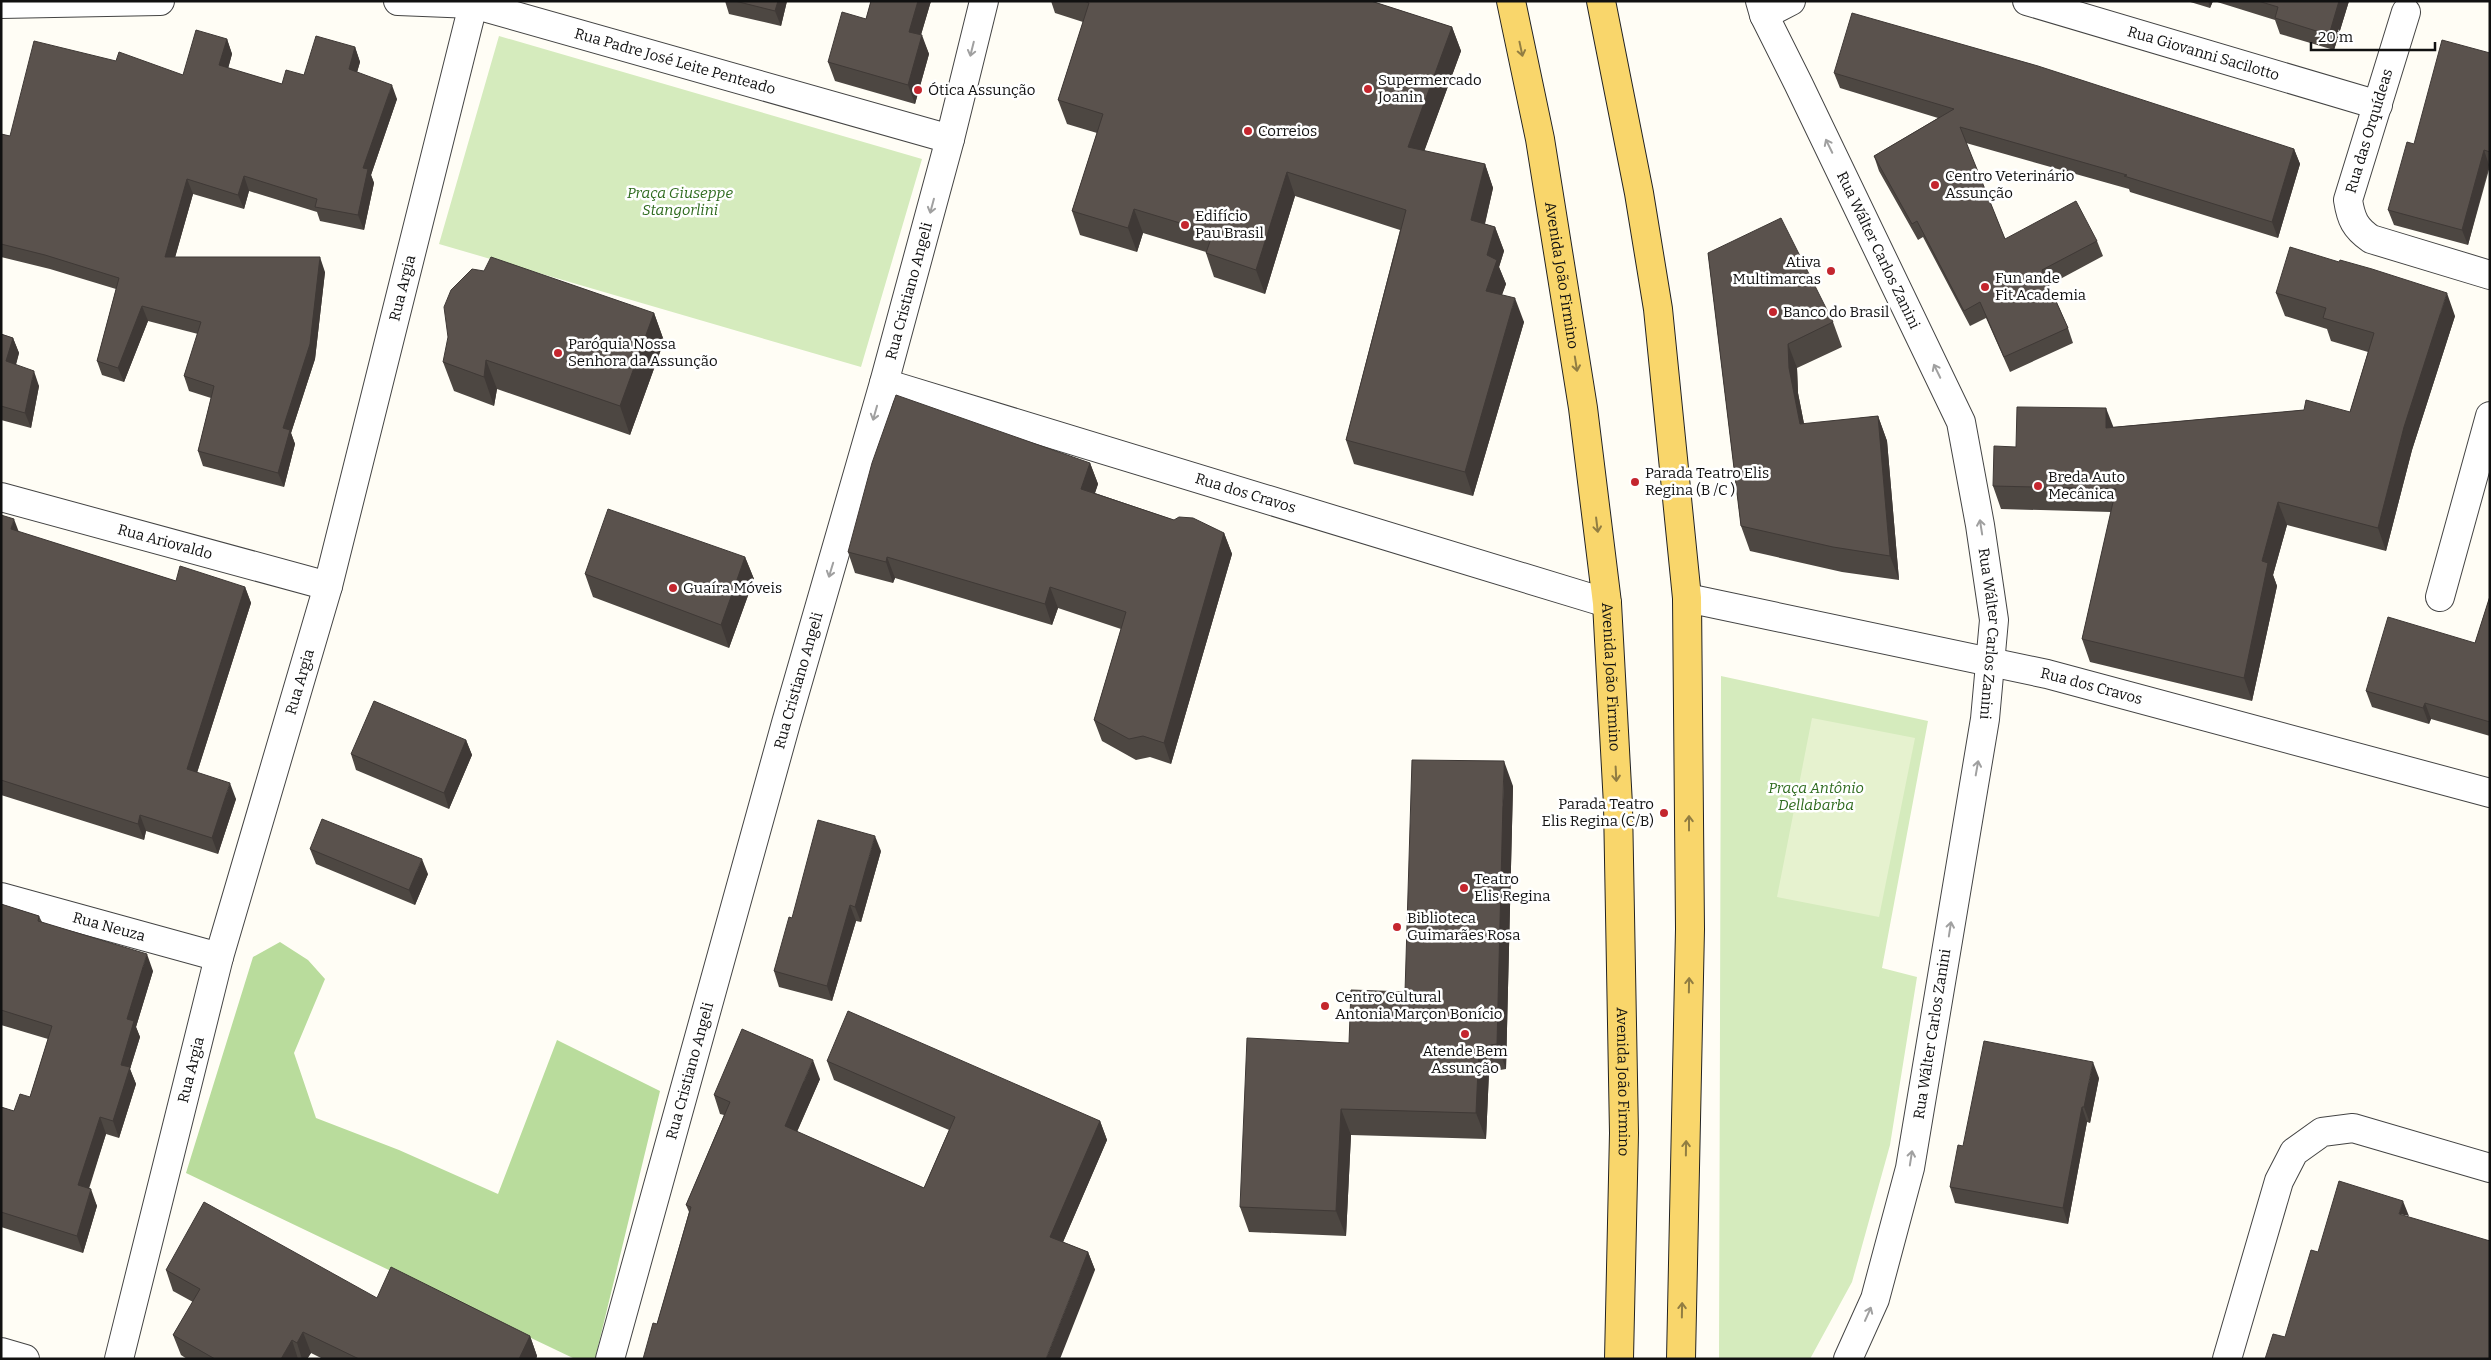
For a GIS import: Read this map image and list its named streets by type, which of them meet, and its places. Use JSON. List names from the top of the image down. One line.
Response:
{"streets":{"main road":["Avenida João Firmino"],"street":["Rua Giovanni Sacilotto","Rua Padre José Leite Penteado","Rua das Orquídeas","Rua Wálter Carlos Zanini","Rua Argia","Rua Cristiano Angeli","Rua dos Cravos","Rua Ariovaldo","Rua Neuza"]},"crossings":[["Rua Giovanni Sacilotto","Rua das Orquídeas"],["Rua Padre José Leite Penteado","Rua Argia"],["Rua Padre José Leite Penteado","Rua Cristiano Angeli"],["Rua Wálter Carlos Zanini","Rua dos Cravos"],["Avenida João Firmino","Rua dos Cravos"],["Rua Argia","Rua Ariovaldo"],["Rua Argia","Rua Neuza"],["Rua Cristiano Angeli","Rua dos Cravos"]],"one_way":["Rua Wálter Carlos Zanini","Rua Cristiano Angeli"],"parks":["Praça Giuseppe Stangorlini","Praça Antônio Dellabarba"],"places":["Supermercado Joanin","Ótica Assunção","Correios","Centro Veterinário Assunção","Edifício Pau Brasil","Ativa Multimarcas","Fun ande Fit Academia","Banco do Brasil","Paróquia Nossa Senhora da Assunção","Parada Teatro Elis Regina (B /C )","Breda Auto Mecânica","Guaíra Móveis","Parada Teatro Elis Regina (C/B)","Teatro Elis Regina","Biblioteca Guimarães Rosa","Centro Cultural Antonia Marçon Bonício","Atende Bem Assunção"],"scale_bar":"20 m"}
